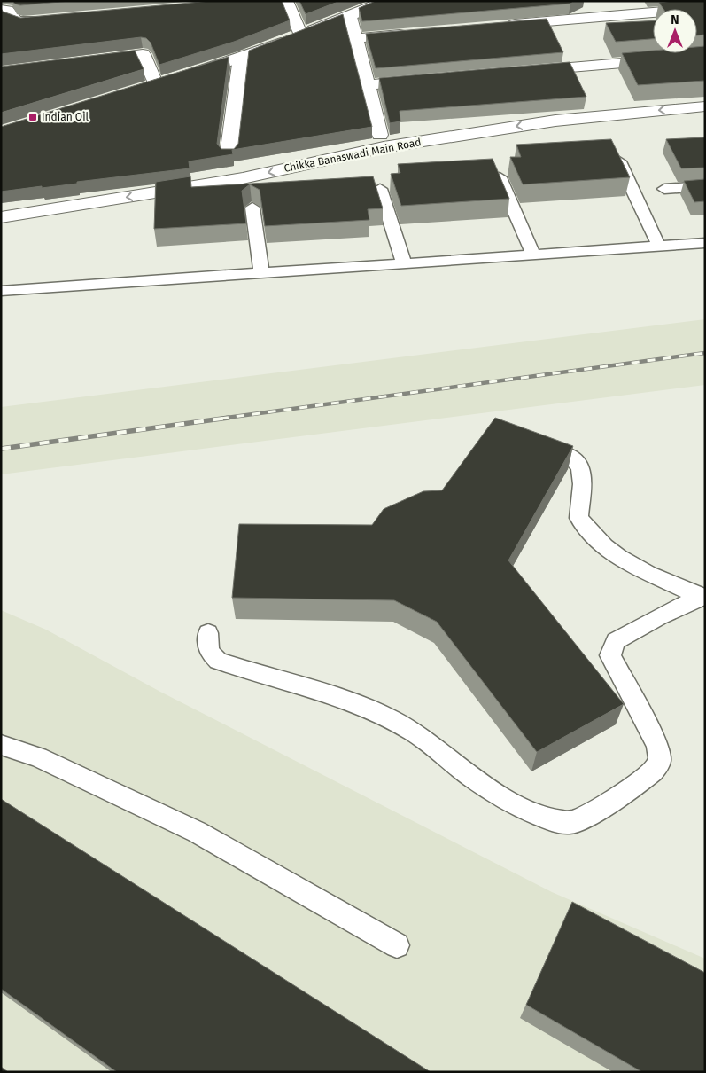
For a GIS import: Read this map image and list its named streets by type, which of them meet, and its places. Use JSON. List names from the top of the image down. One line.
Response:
{"streets":{"street":["Chikka Banaswadi Main Road"]},"places":{"transit":["Indian Oil"]},"north":"top"}
